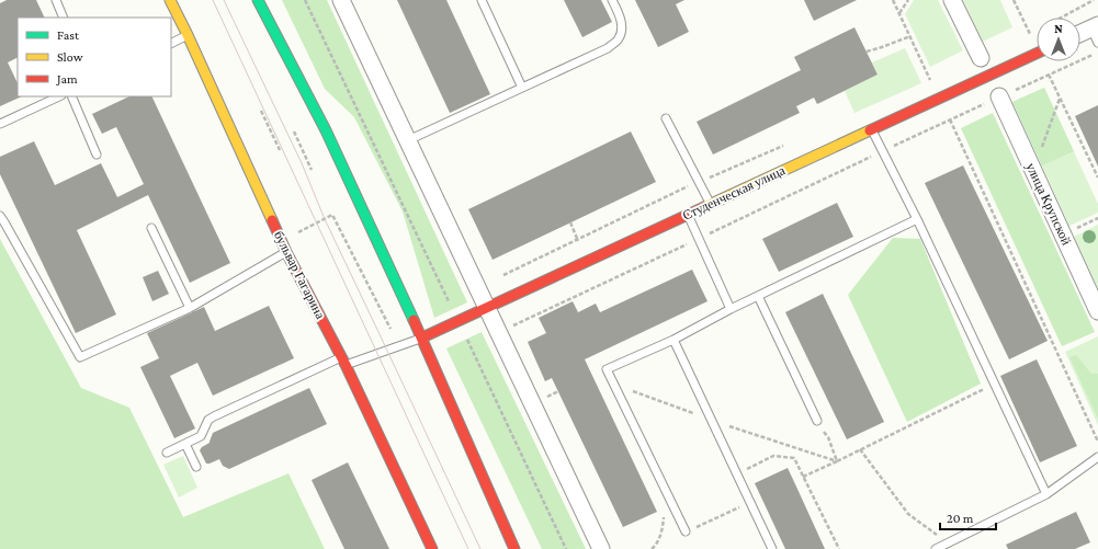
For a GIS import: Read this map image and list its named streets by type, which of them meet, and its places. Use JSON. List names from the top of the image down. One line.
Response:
{"streets":{"street":["Студенческая улица","улица Крупской","бульвар Гагарина"]},"legend":["Fast","Slow","Jam"],"scale_bar":"20 m","north":"top"}
